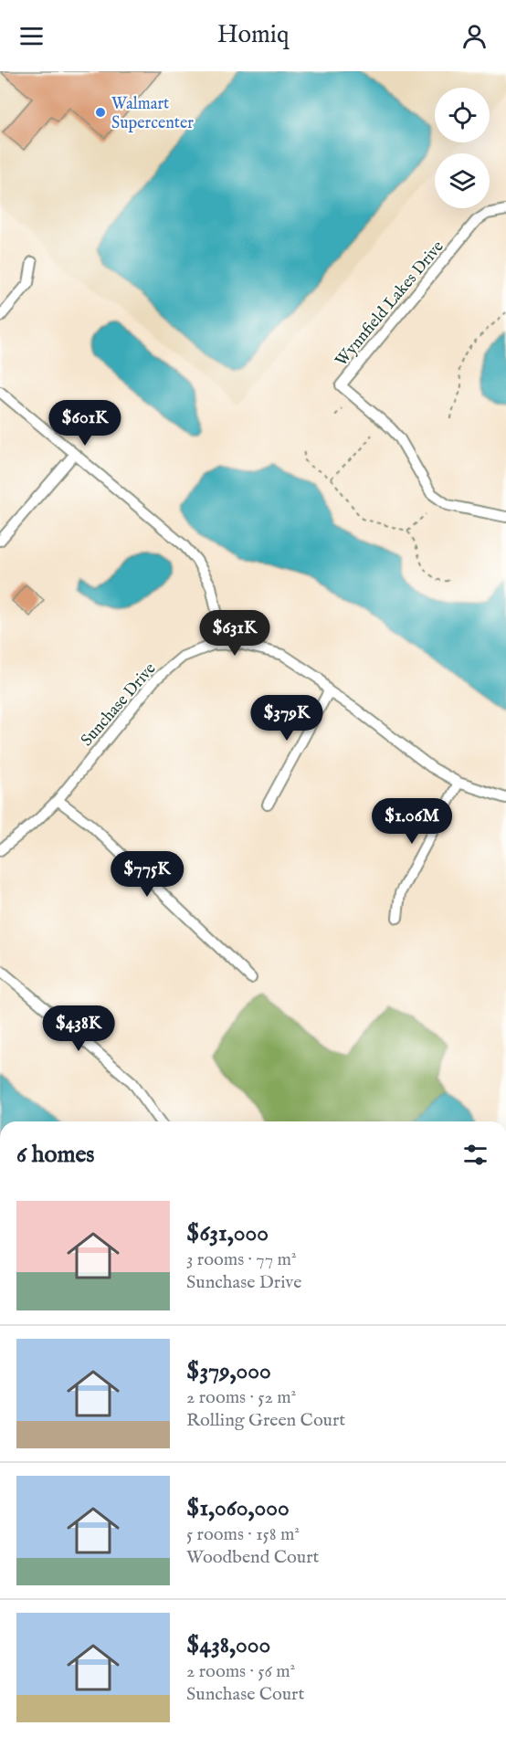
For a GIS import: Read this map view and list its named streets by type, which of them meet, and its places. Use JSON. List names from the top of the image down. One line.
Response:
{"streets":{"street":["Wynnfield Lakes Drive","Sunchase Drive"]},"places":["Walmart Supercenter"],"page":{"header":"Homiq","price":["$601K","$631K","$379K","$1.06M","$775K","$438K"],"heading":"6 homes","list":[{"name":"$631,000","note":"3 rooms · 77 m² · Sunchase Drive"},{"name":"$379,000","note":"2 rooms · 52 m² · Rolling Green Court"},{"name":"$1,060,000","note":"5 rooms · 158 m² · Woodbend Court"},{"name":"$438,000","note":"2 rooms · 56 m² · Sunchase Court"}]}}
